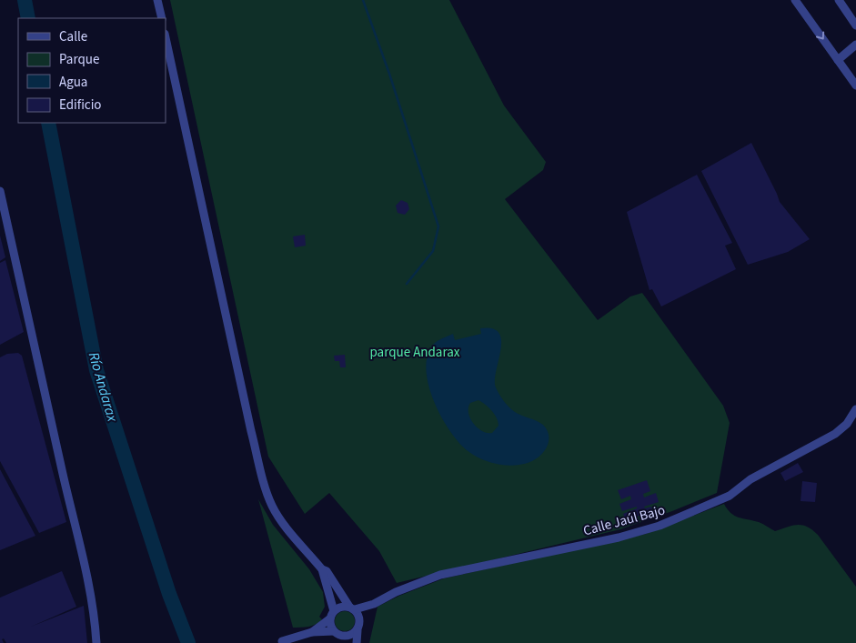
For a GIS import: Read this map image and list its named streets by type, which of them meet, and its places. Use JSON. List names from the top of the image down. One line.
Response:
{"streets":{"street":["Calle Jaúl Bajo"]},"water":["Río Andarax"],"parks":["parque Andarax"],"legend":["Calle","Parque","Agua","Edificio"]}
